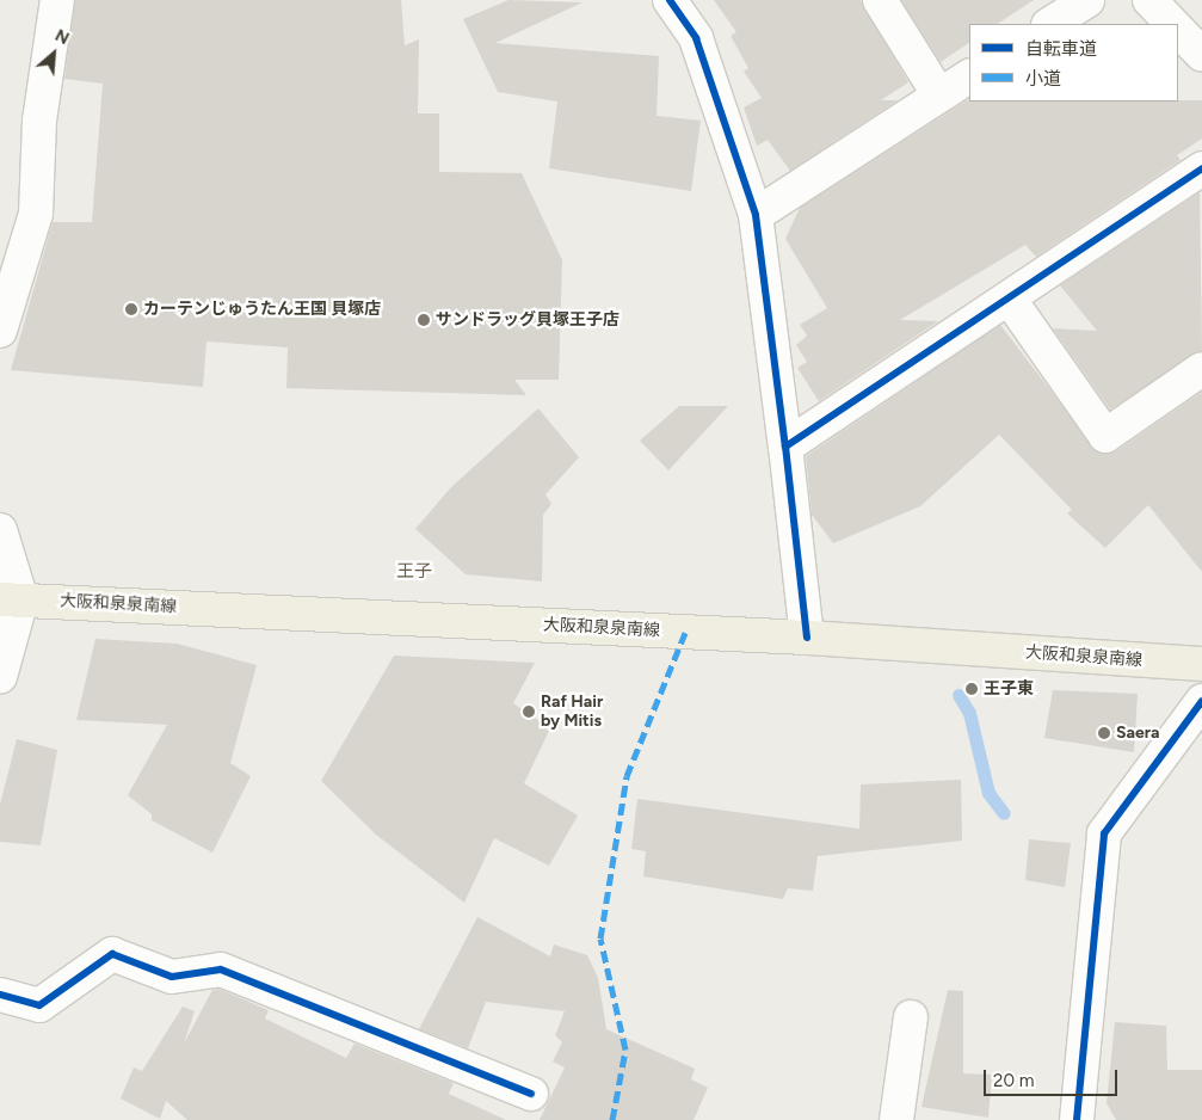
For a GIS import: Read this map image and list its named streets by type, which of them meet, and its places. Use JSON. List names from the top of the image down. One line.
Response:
{"streets":{"main road":["大阪和泉泉南線"]},"districts":["王子"],"places":["カーテンじゅうたん王国 貝塚店","サンドラッグ貝塚王子店","王子東","Raf Hair by Mitis","Saera"],"legend":["自転車道","小道"],"scale_bar":"20 m","north":"top right"}
